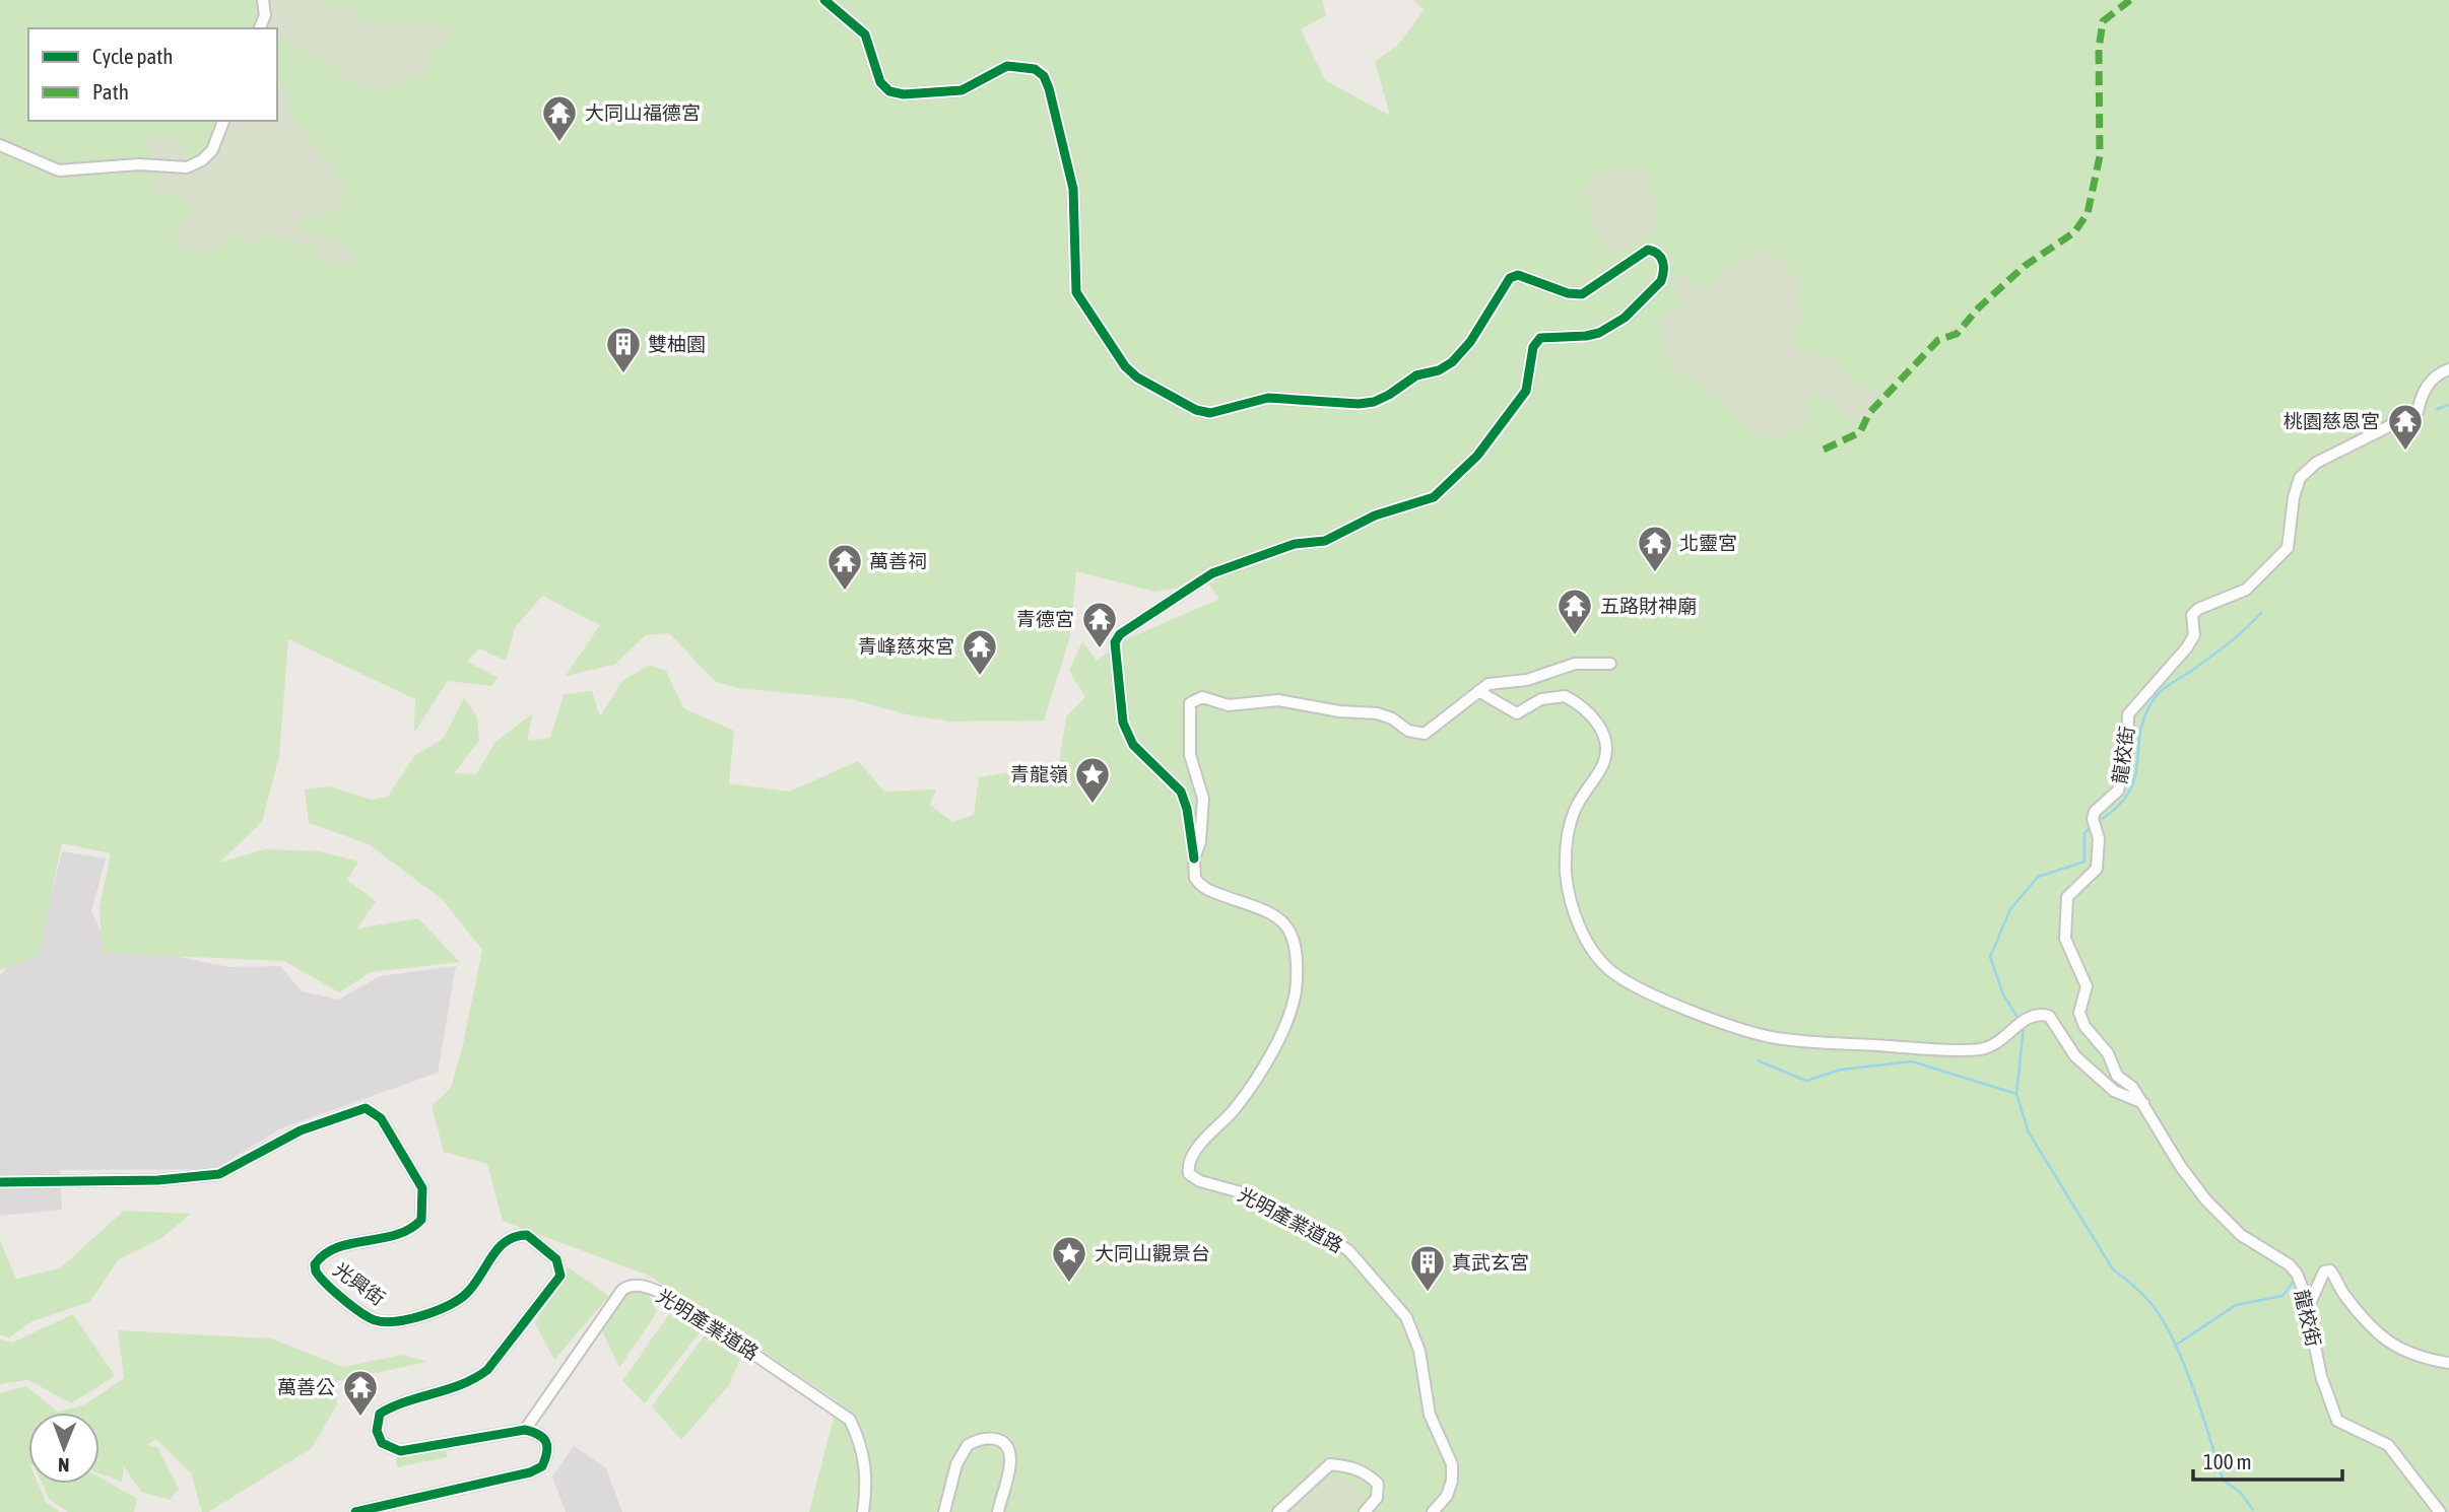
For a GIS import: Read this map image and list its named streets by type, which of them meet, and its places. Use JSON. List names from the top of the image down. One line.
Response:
{"streets":{"street":["龍校街","光明產業道路","光興街"]},"crossings":[["光明產業道路","光興街"]],"places":{"temple":["大同山福德宮","桃園慈恩宮","北靈宮","萬善祠","五路財神廟","青德宮","青峰慈來宮","萬善公"],"building":["雙柚園","真武玄宮"],"place":["青龍嶺","大同山觀景台"]},"legend":["Cycle path","Path"],"scale_bar":"100 m","north":"bottom"}
